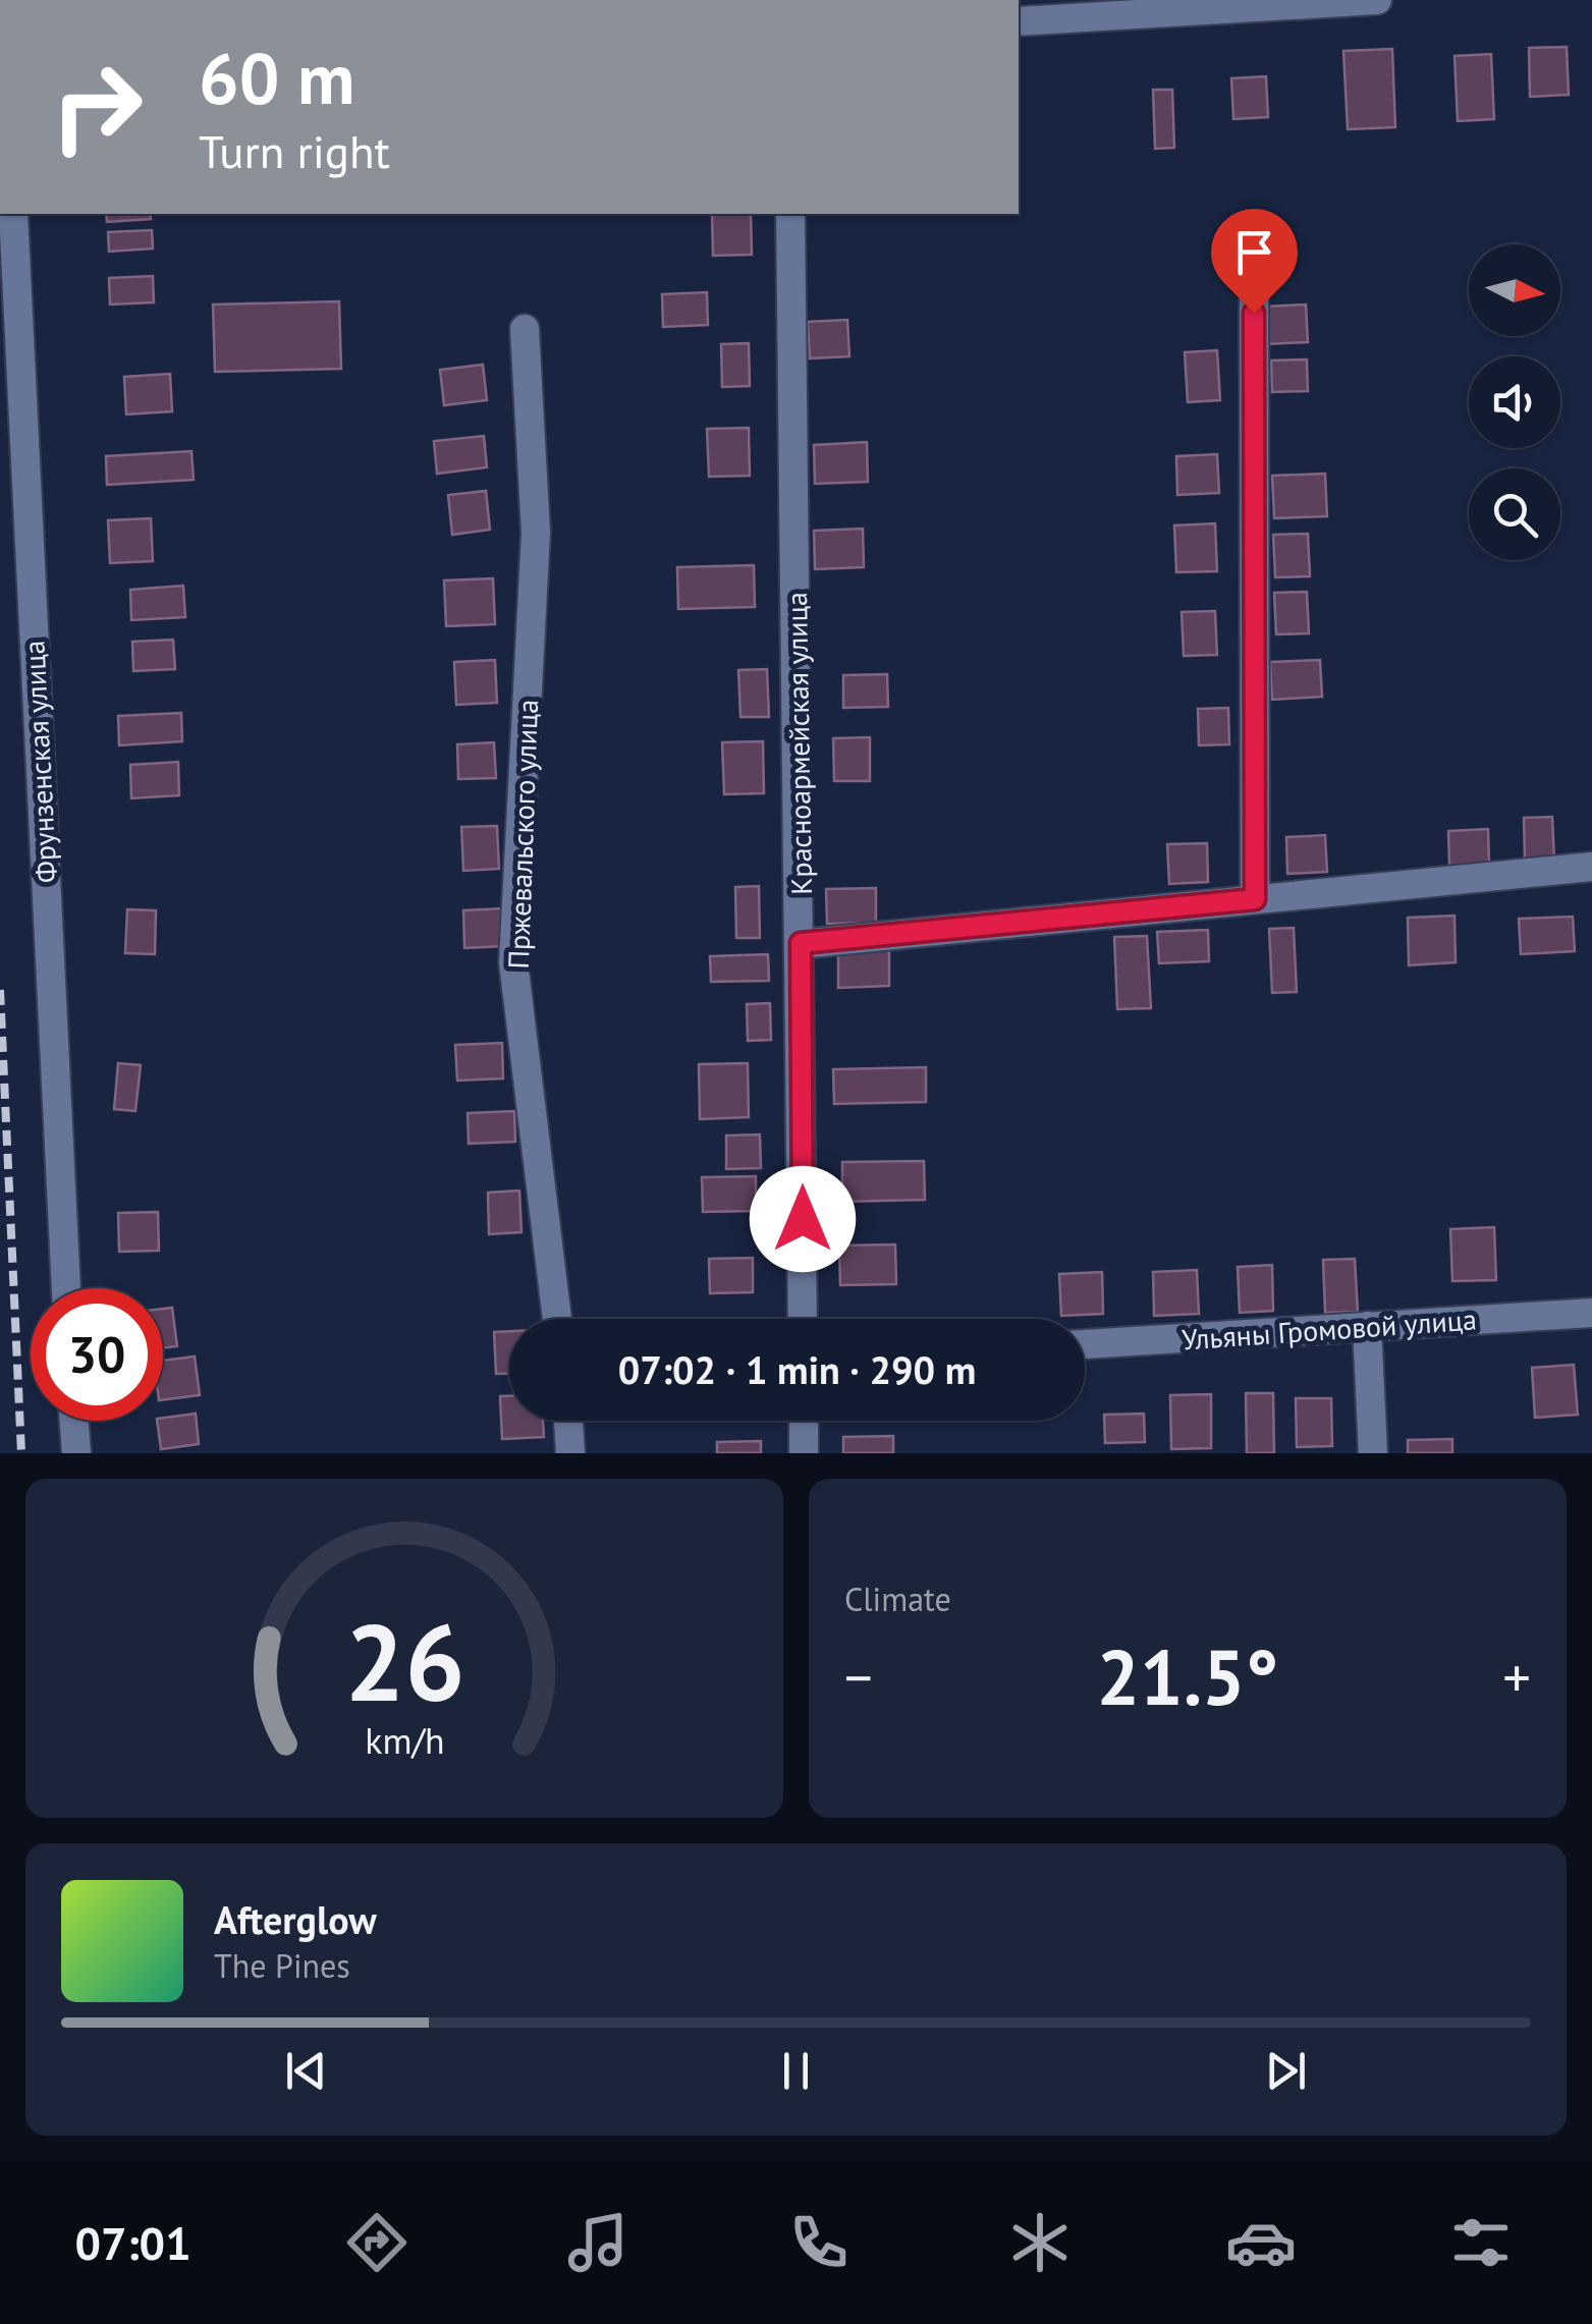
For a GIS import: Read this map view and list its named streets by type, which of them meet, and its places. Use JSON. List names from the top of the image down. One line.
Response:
{"streets":{"street":["Красноармейская улица","Фрунзенская улица","Пржевальского улица","Ульяны Громовой улица"]},"north":"right","page":{"turn":["60 m","Turn right"],"limit":"30","trip":"07:02 · 1 min · 290 m","tile":"Climate","heat":["−","21.5°","+"],"song":["Afterglow","The Pines"],"tabs":"07:01","gauge":["26","km/h"]}}
